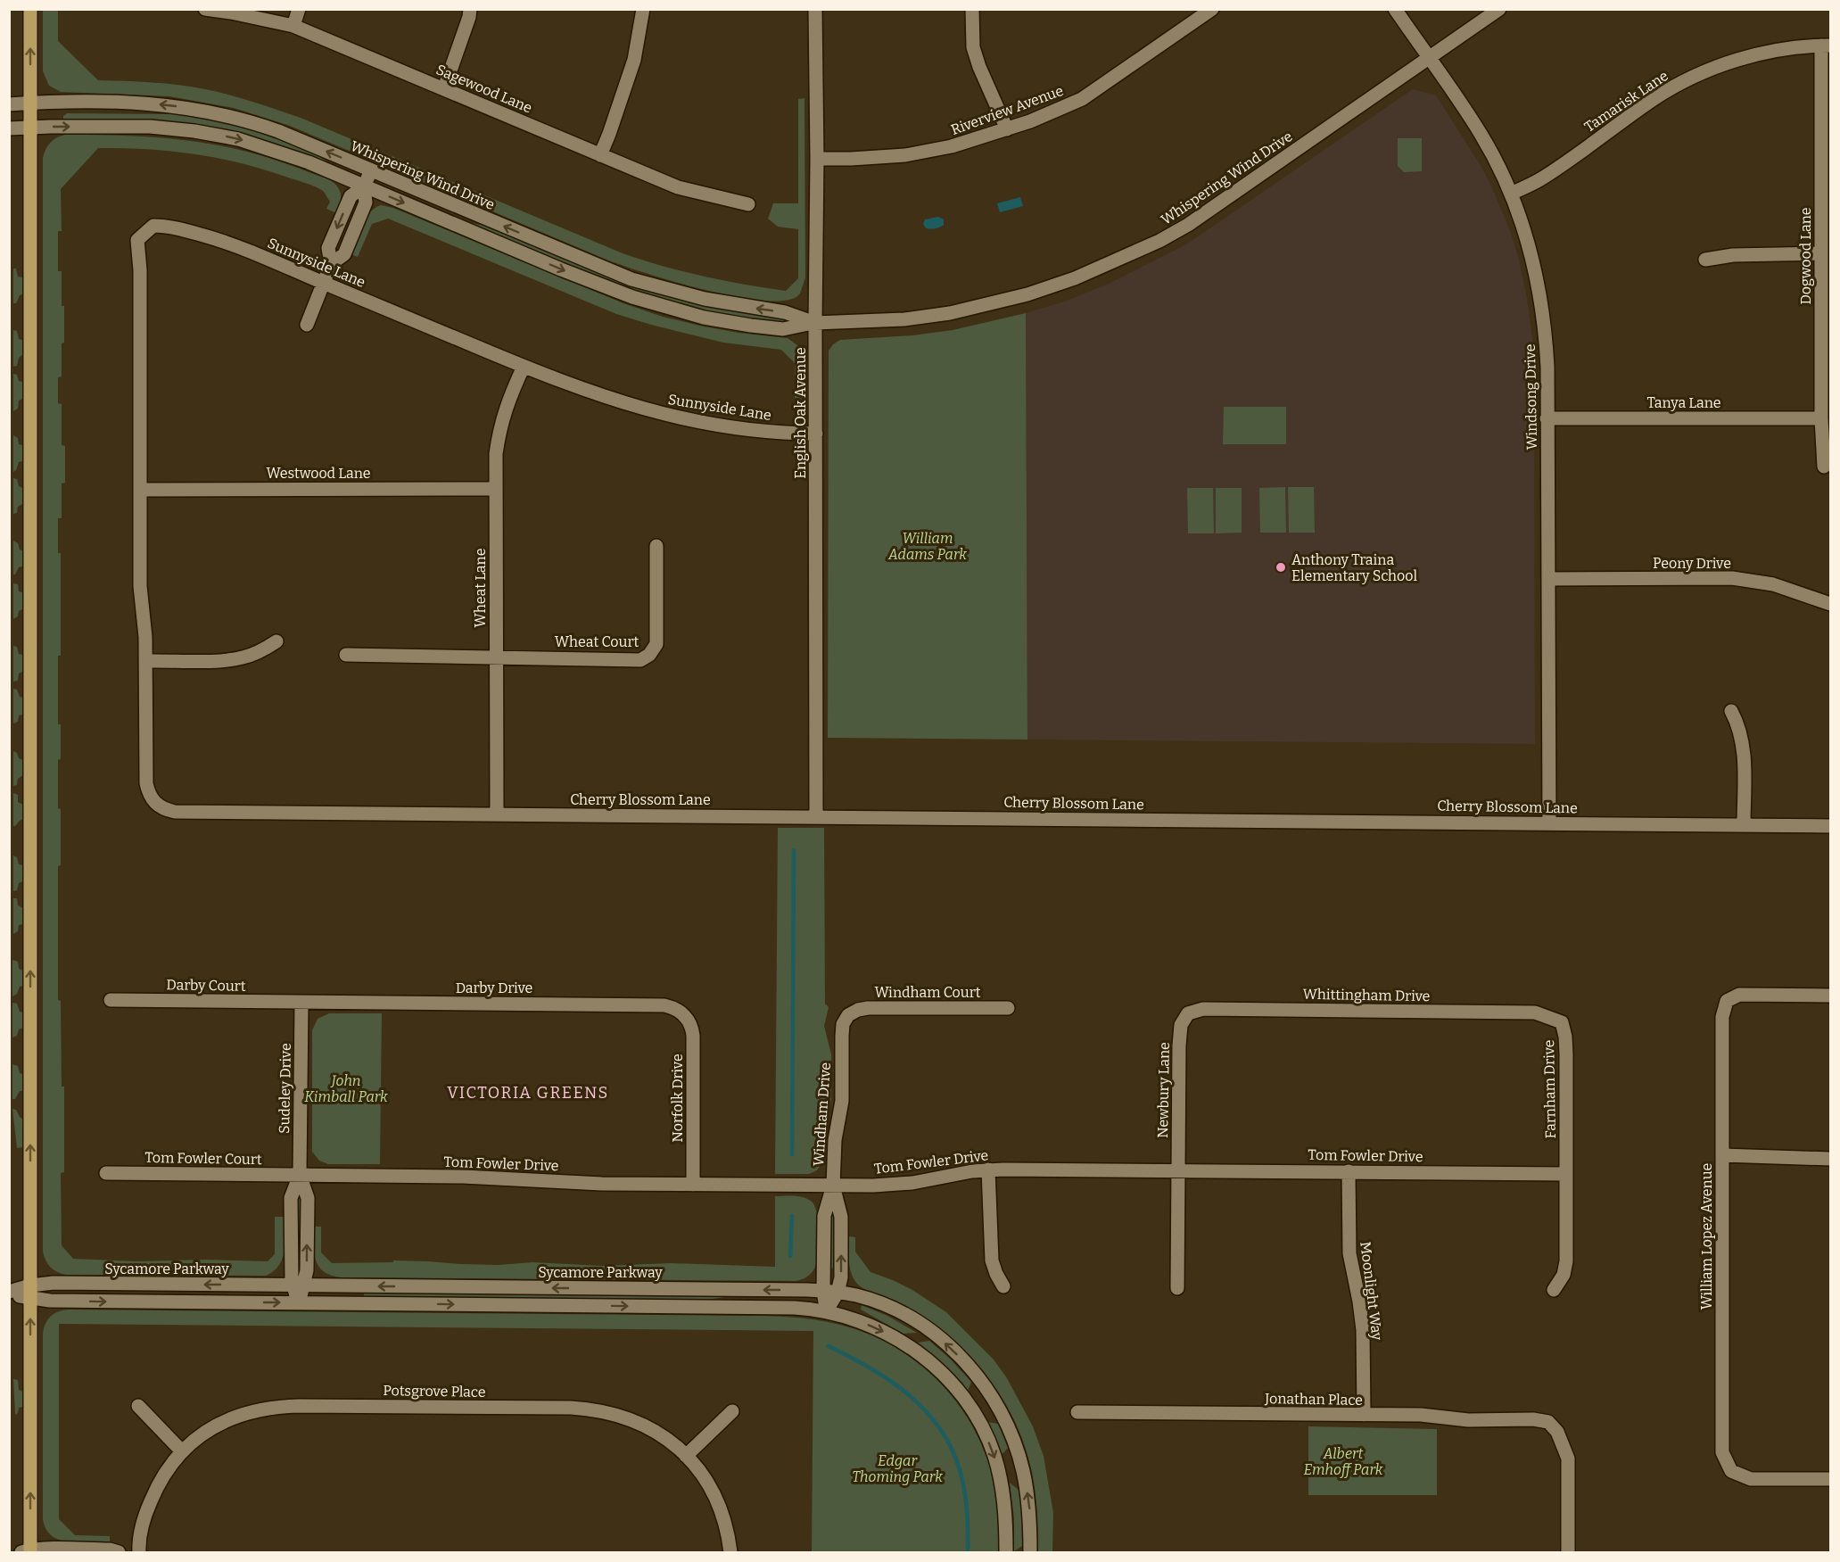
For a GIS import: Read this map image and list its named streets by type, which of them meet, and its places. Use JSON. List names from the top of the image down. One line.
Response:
{"streets":{"street":["Sagewood Lane","Tamarisk Lane","Riverview Avenue","Whispering Wind Drive","Dogwood Lane","Sunnyside Lane","Windsong Drive","Tanya Lane","English Oak Avenue","Westwood Lane","Peony Drive","Wheat Lane","Wheat Court","Cherry Blossom Lane","Darby Court","Darby Drive","Windham Court","Whittingham Drive","Sudeley Drive","Farnham Drive","Newbury Lane","Norfolk Drive","Windham Drive","Tom Fowler Drive","Tom Fowler Court","William Lopez Avenue","Sycamore Parkway","Moonlight Way","Potsgrove Place","Jonathan Place"]},"crossings":[["Tamarisk Lane","Dogwood Lane"],["Tamarisk Lane","Windsong Drive"],["Riverview Avenue","English Oak Avenue"],["Whispering Wind Drive","Windsong Drive"],["Whispering Wind Drive","English Oak Avenue"],["Dogwood Lane","Tanya Lane"],["Sunnyside Lane","English Oak Avenue"],["Sunnyside Lane","Westwood Lane"],["Sunnyside Lane","Wheat Lane"],["Sunnyside Lane","Cherry Blossom Lane"],["Windsong Drive","Tanya Lane"],["Windsong Drive","Peony Drive"],["Windsong Drive","Cherry Blossom Lane"],["English Oak Avenue","Cherry Blossom Lane"],["Westwood Lane","Wheat Lane"],["Wheat Lane","Wheat Court"],["Wheat Lane","Cherry Blossom Lane"],["Darby Court","Darby Drive"],["Darby Court","Sudeley Drive"],["Darby Drive","Sudeley Drive"],["Darby Drive","Norfolk Drive"],["Windham Court","Windham Drive"],["Whittingham Drive","Farnham Drive"],["Whittingham Drive","Newbury Lane"],["Sudeley Drive","Tom Fowler Drive"],["Sudeley Drive","Tom Fowler Court"],["Sudeley Drive","Sycamore Parkway"],["Farnham Drive","Tom Fowler Drive"],["Newbury Lane","Tom Fowler Drive"],["Norfolk Drive","Tom Fowler Drive"],["Windham Drive","Tom Fowler Drive"],["Windham Drive","Sycamore Parkway"],["Tom Fowler Drive","Tom Fowler Court"],["Tom Fowler Drive","Moonlight Way"],["Moonlight Way","Jonathan Place"]],"districts":["VICTORIA GREENS"],"parks":["William Adams Park","John Kimball Park","Albert Emhoff Park","Edgar Thoming Park"],"places":["Anthony Traina Elementary School"]}
